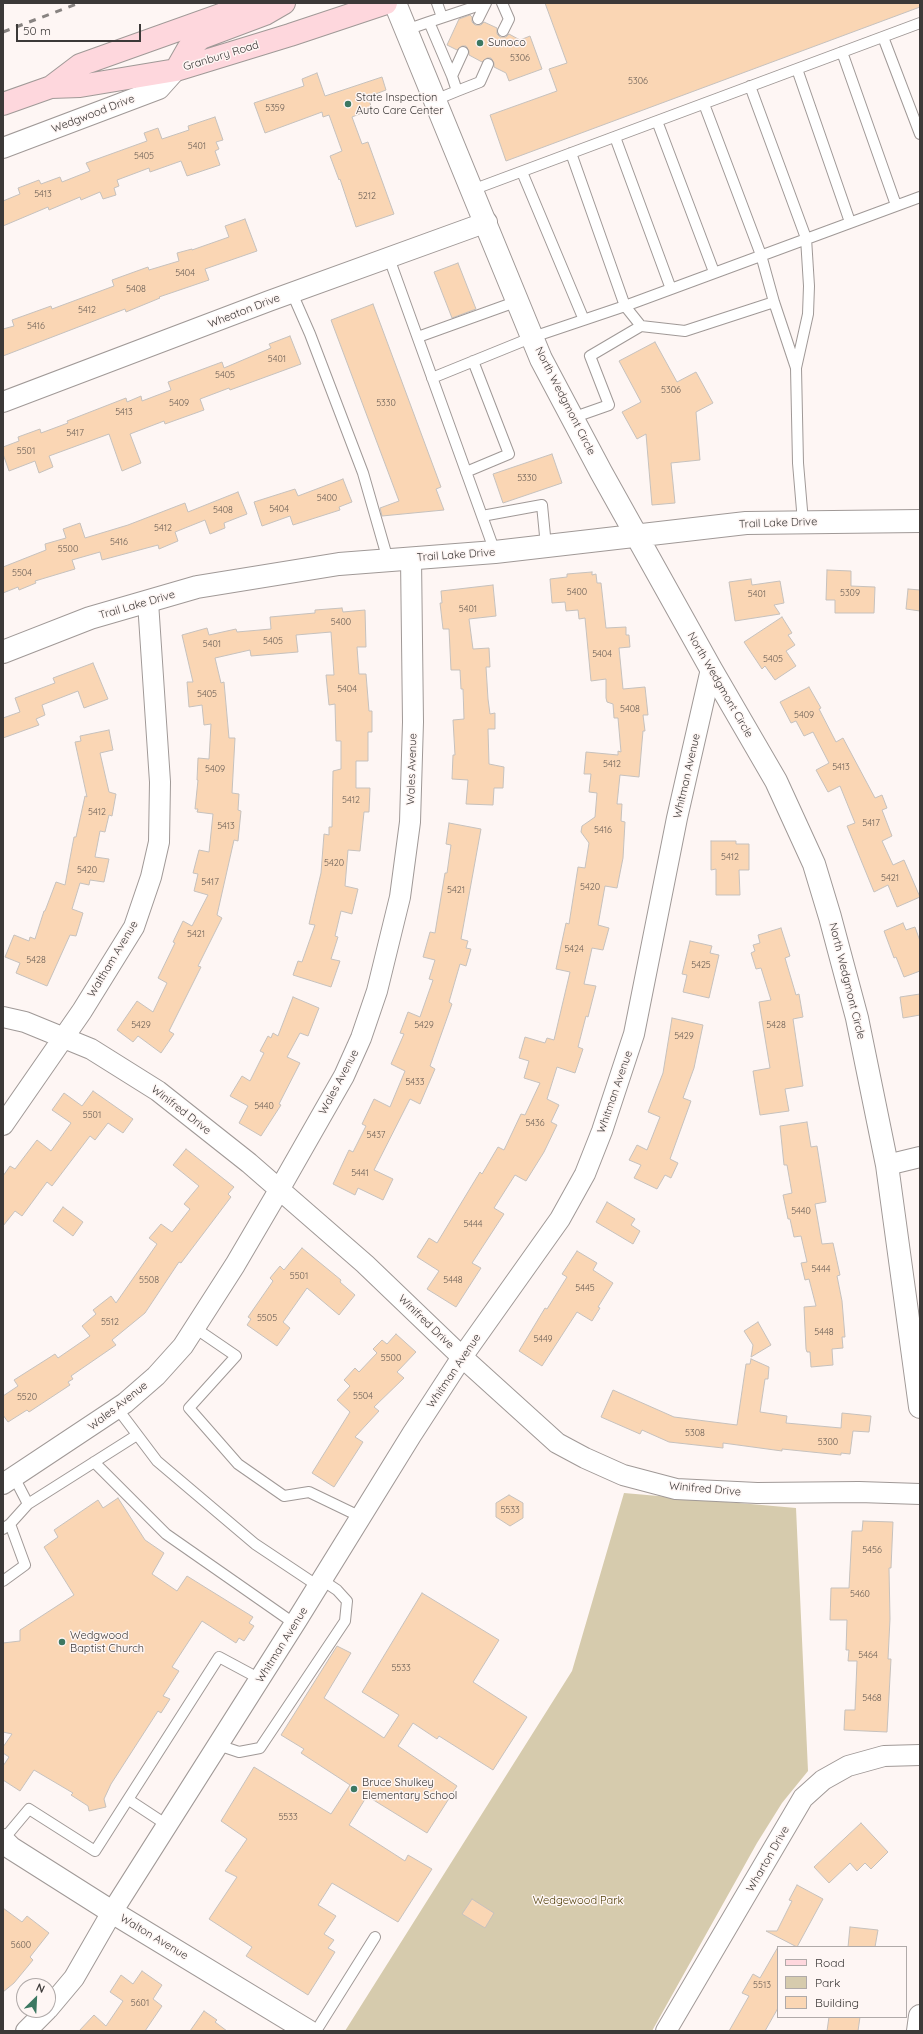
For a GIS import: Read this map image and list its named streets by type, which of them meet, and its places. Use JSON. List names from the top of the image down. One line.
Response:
{"streets":{"main road":["Granbury Road"],"street":["Wedgwood Drive","Wheaton Drive","North Wedgmont Circle","Trail Lake Drive","Wales Avenue","Whitman Avenue","Waltham Avenue","Winifred Drive","Wharton Drive","Walton Avenue"]},"crossings":[["Granbury Road","Wedgwood Drive"],["Wheaton Drive","North Wedgmont Circle"],["North Wedgmont Circle","Trail Lake Drive"],["North Wedgmont Circle","Whitman Avenue"],["Trail Lake Drive","Wales Avenue"],["Trail Lake Drive","Waltham Avenue"],["Wales Avenue","Winifred Drive"],["Whitman Avenue","Winifred Drive"],["Whitman Avenue","Walton Avenue"],["Waltham Avenue","Winifred Drive"]],"parks":["Wedgewood Park"],"places":["Sunoco","State Inspection Auto Care Center","Wedgwood Baptist Church","Bruce Shulkey Elementary School"],"house_numbers":["5306","5306","5359","5401","5405","5413","5212","5404","5408","5412","5416","5401","5405","5306","5409","5330","5413","5417","5501","5330","5400","5404","5408","5412","5416","5500","5504","5400","5309","5401","5401","5400","5405","5401","5404","5405","5404","5405","5408","5409","5412","5413","5409","5412","5412","5417","5413","5416","5412","5420","5420","5421","5417","5420","5421","5421","5424","5428","5425","5429","5429","5428","5429","5433","5440","5501","5436","5437","5441","5440","5444","5444","5501","5508","5448","5445","5505","5512","5448","5449","5500","5504","5520","5308","5300","5533","5456","5460","5464","5533","5468","5533","5600","5513","5601"],"legend":["Road","Park","Building"],"scale_bar":"50 m","north":"top right"}
